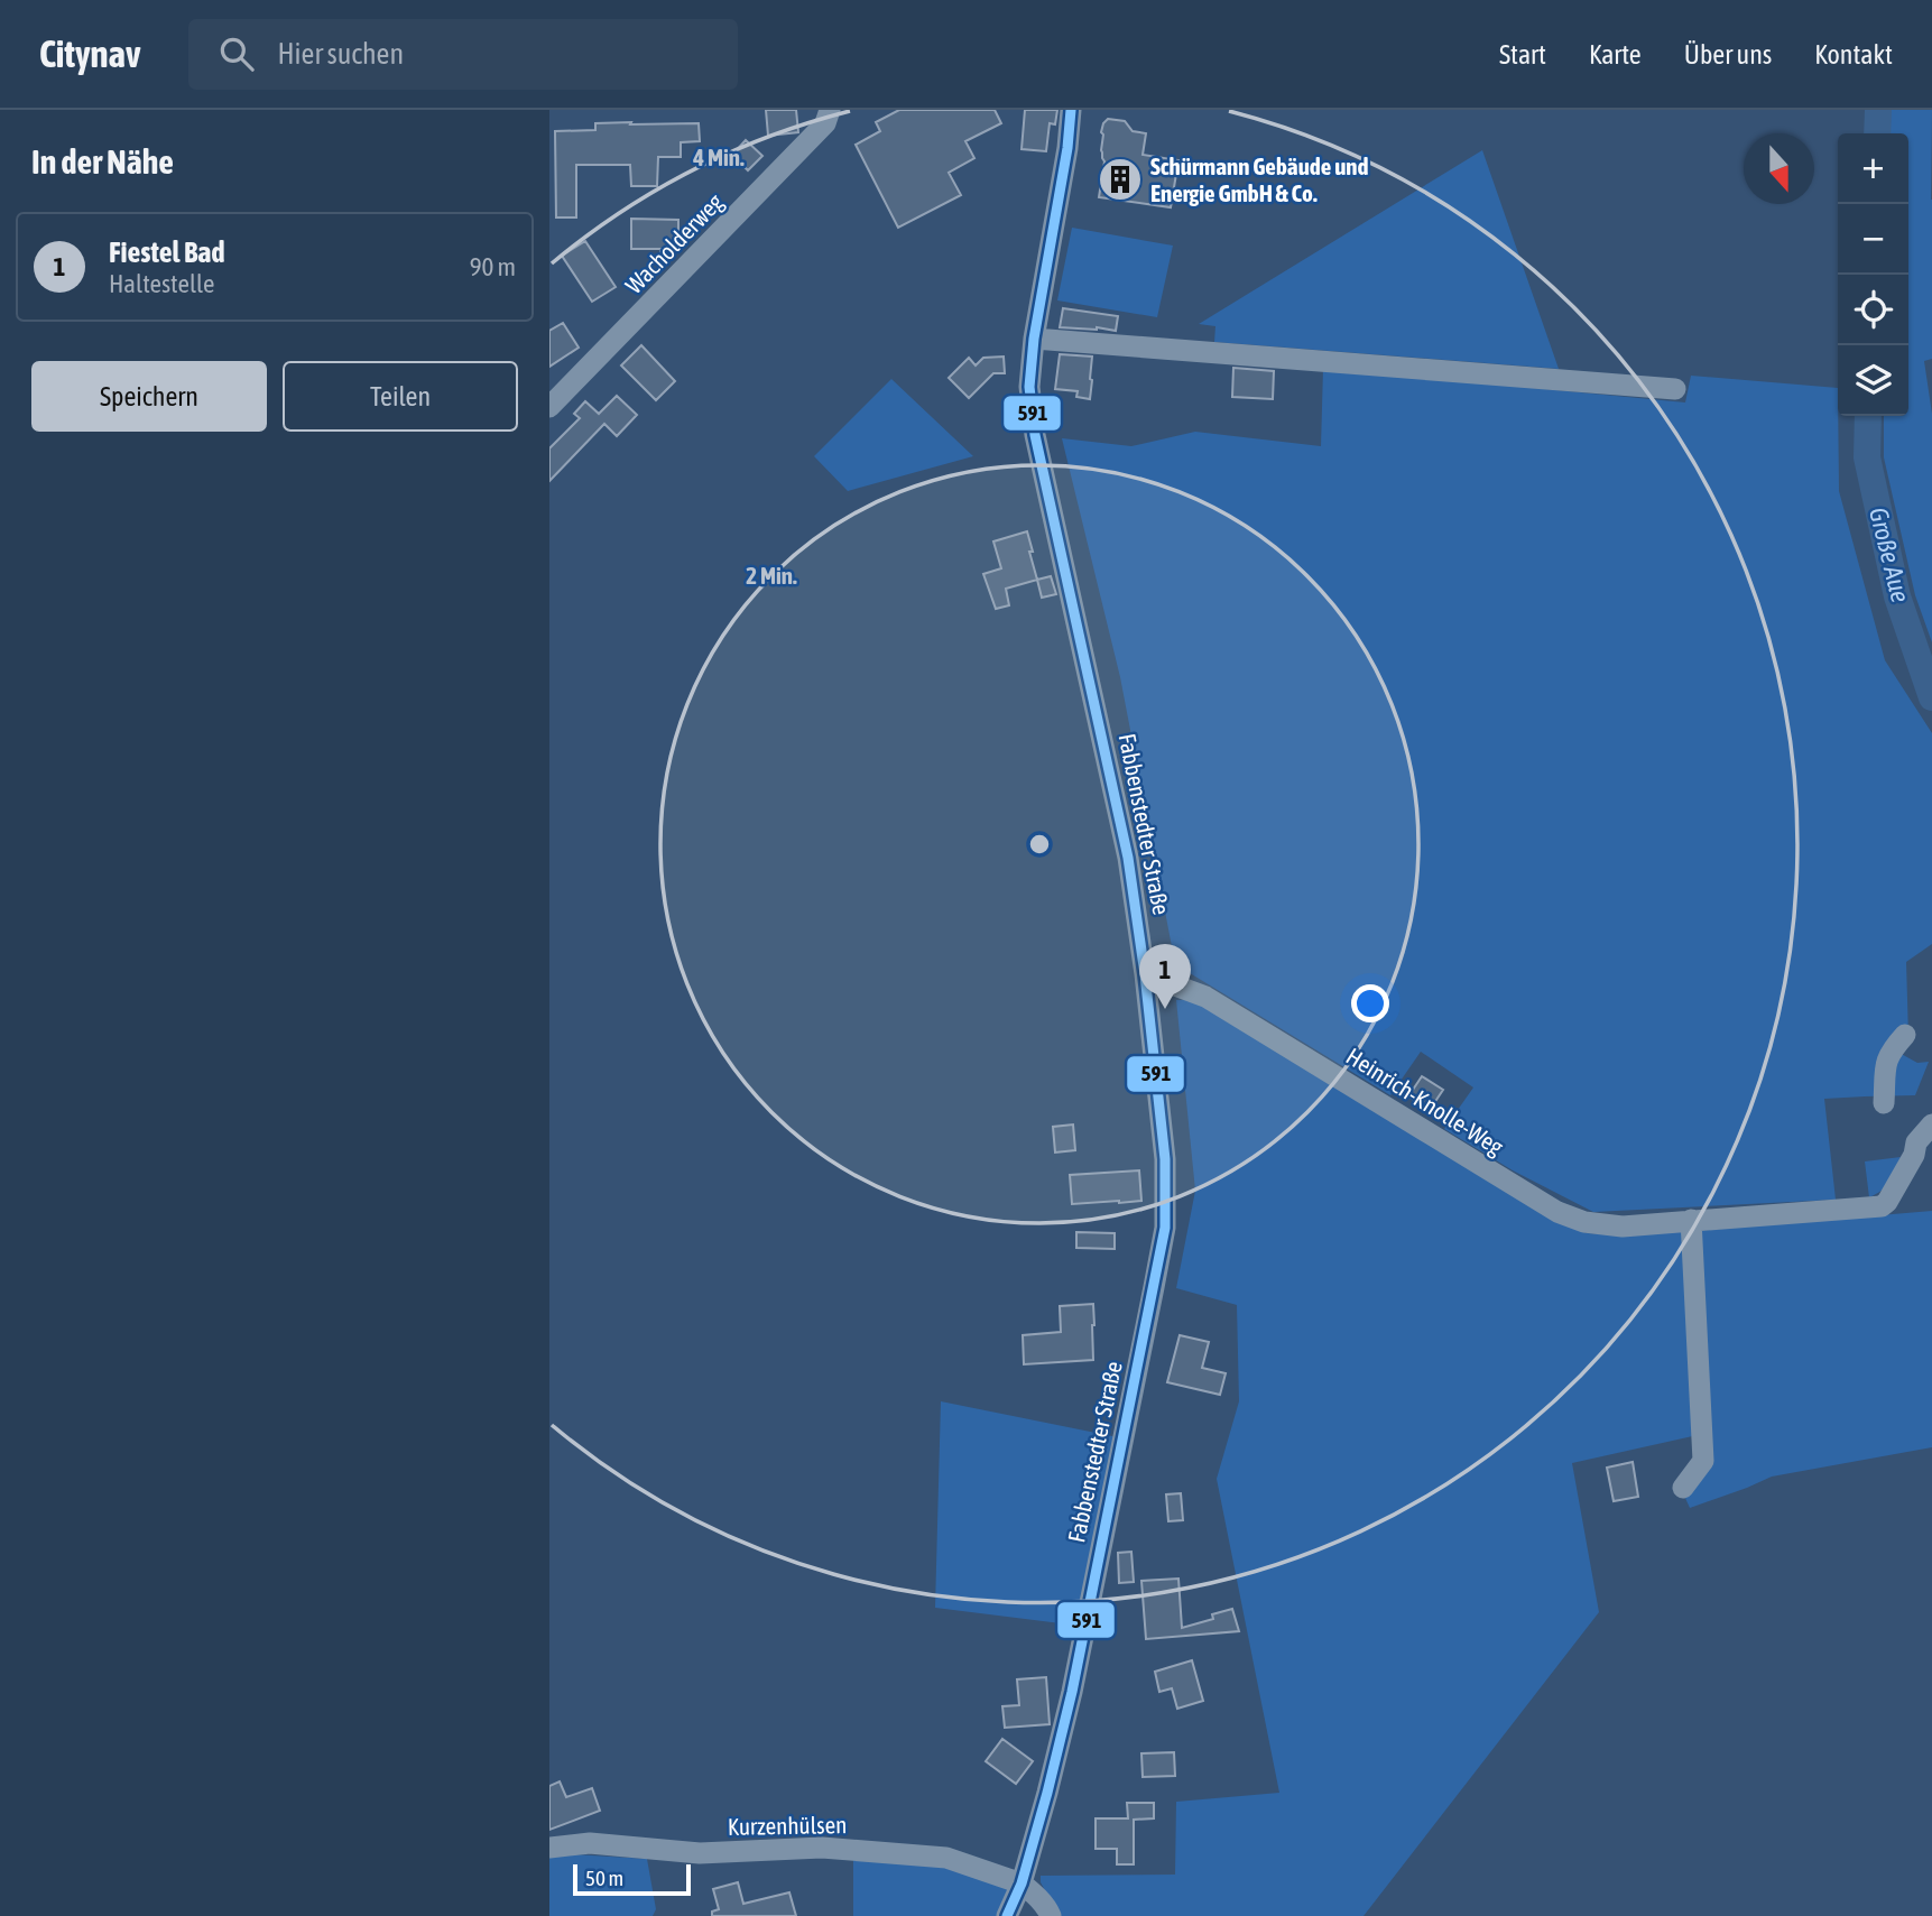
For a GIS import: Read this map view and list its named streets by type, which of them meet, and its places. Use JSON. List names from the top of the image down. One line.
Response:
{"streets":{"street":["Wacholderweg","Fabbenstedter Straße","Heinrich-Knolle-Weg","Kurzenhülsen"]},"crossings":[["Fabbenstedter Straße","Heinrich-Knolle-Weg"],["Fabbenstedter Straße","Kurzenhülsen"]],"water":["Große Aue"],"places":{"building":["Schürmann Gebäude und Energie GmbH & Co."]},"lines":["transit line 591"],"scale_bar":"50 m","north":"bottom","page":{"header":"Citynav","search":"Hier suchen","nav":["Start","Karte","Über uns","Kontakt"],"heading":"In der Nähe","map_buttons":["+","−"],"list":[{"mark":"1","name":"Fiestel Bad","note":"Haltestelle","value":"90 m"}],"buttons":["Speichern","Teilen"],"pins":"1","scale":"50 m"},"rings":["4 Min.","2 Min."]}
